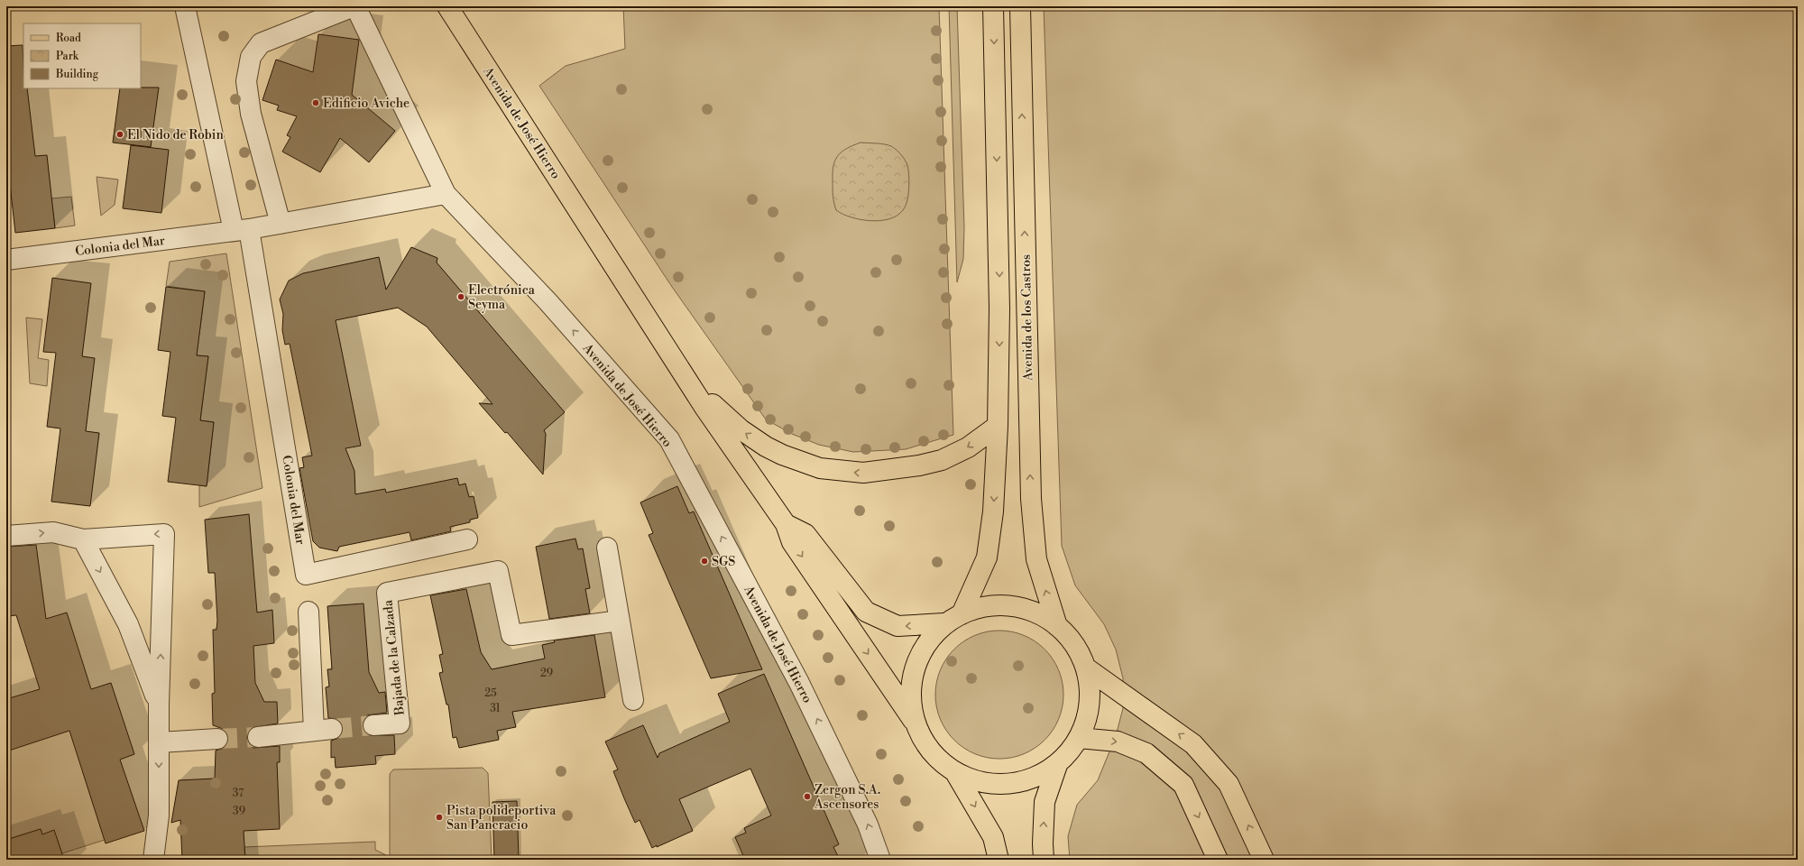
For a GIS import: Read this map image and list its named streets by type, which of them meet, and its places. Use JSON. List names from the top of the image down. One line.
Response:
{"streets":{"main road":["Avenida de José Hierro","Avenida de los Castros"],"street":["Colonia del Mar","Bajada de la Calzada"]},"crossings":[["Avenida de José Hierro","Avenida de los Castros"]],"places":["Edificio Aviche","El Nido de Robin","Electrónica Seyma","SGS","Zergon S.A. Ascensores","Pista polideportiva San Pancracio"],"house_numbers":["29","25","31","37","39"],"legend":["Road","Park","Building"]}
